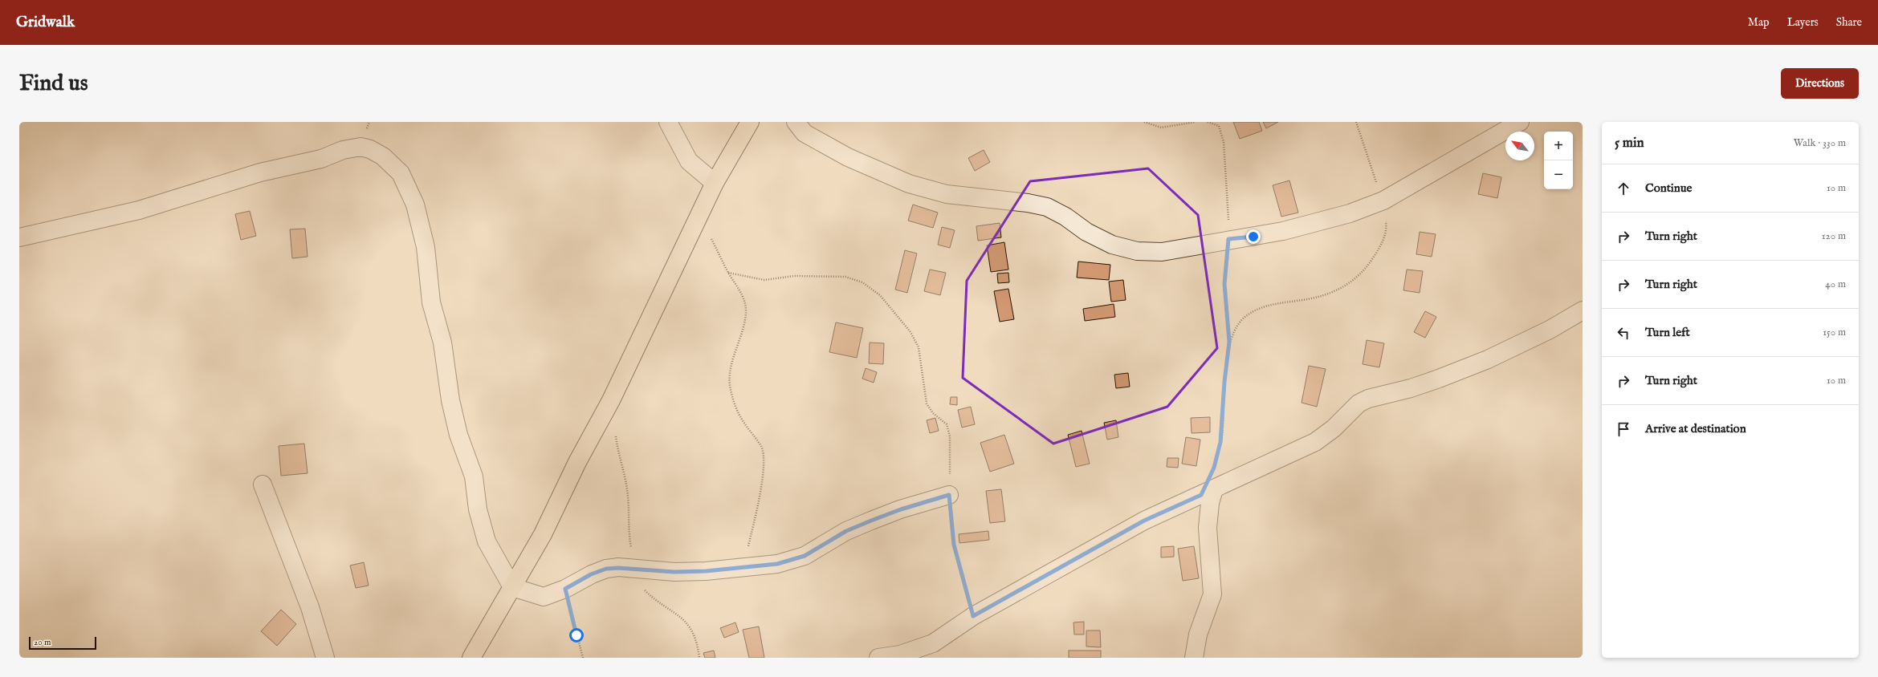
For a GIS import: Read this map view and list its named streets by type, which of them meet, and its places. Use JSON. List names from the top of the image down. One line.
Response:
{"scale_bar":"20 m","north":"top left","page":{"header":"Gridwalk","nav":["Map","Layers","Share"],"buttons":"Directions","title":"Find us","heading":["5 min","Walk · 330 m"],"map_buttons":["+","−"],"list":[["Continue","10 m"],["Turn right","120 m"],["Turn right","40 m"],["Turn left","150 m"],["Turn right","10 m"],"Arrive at destination"],"scale":"20 m"}}
